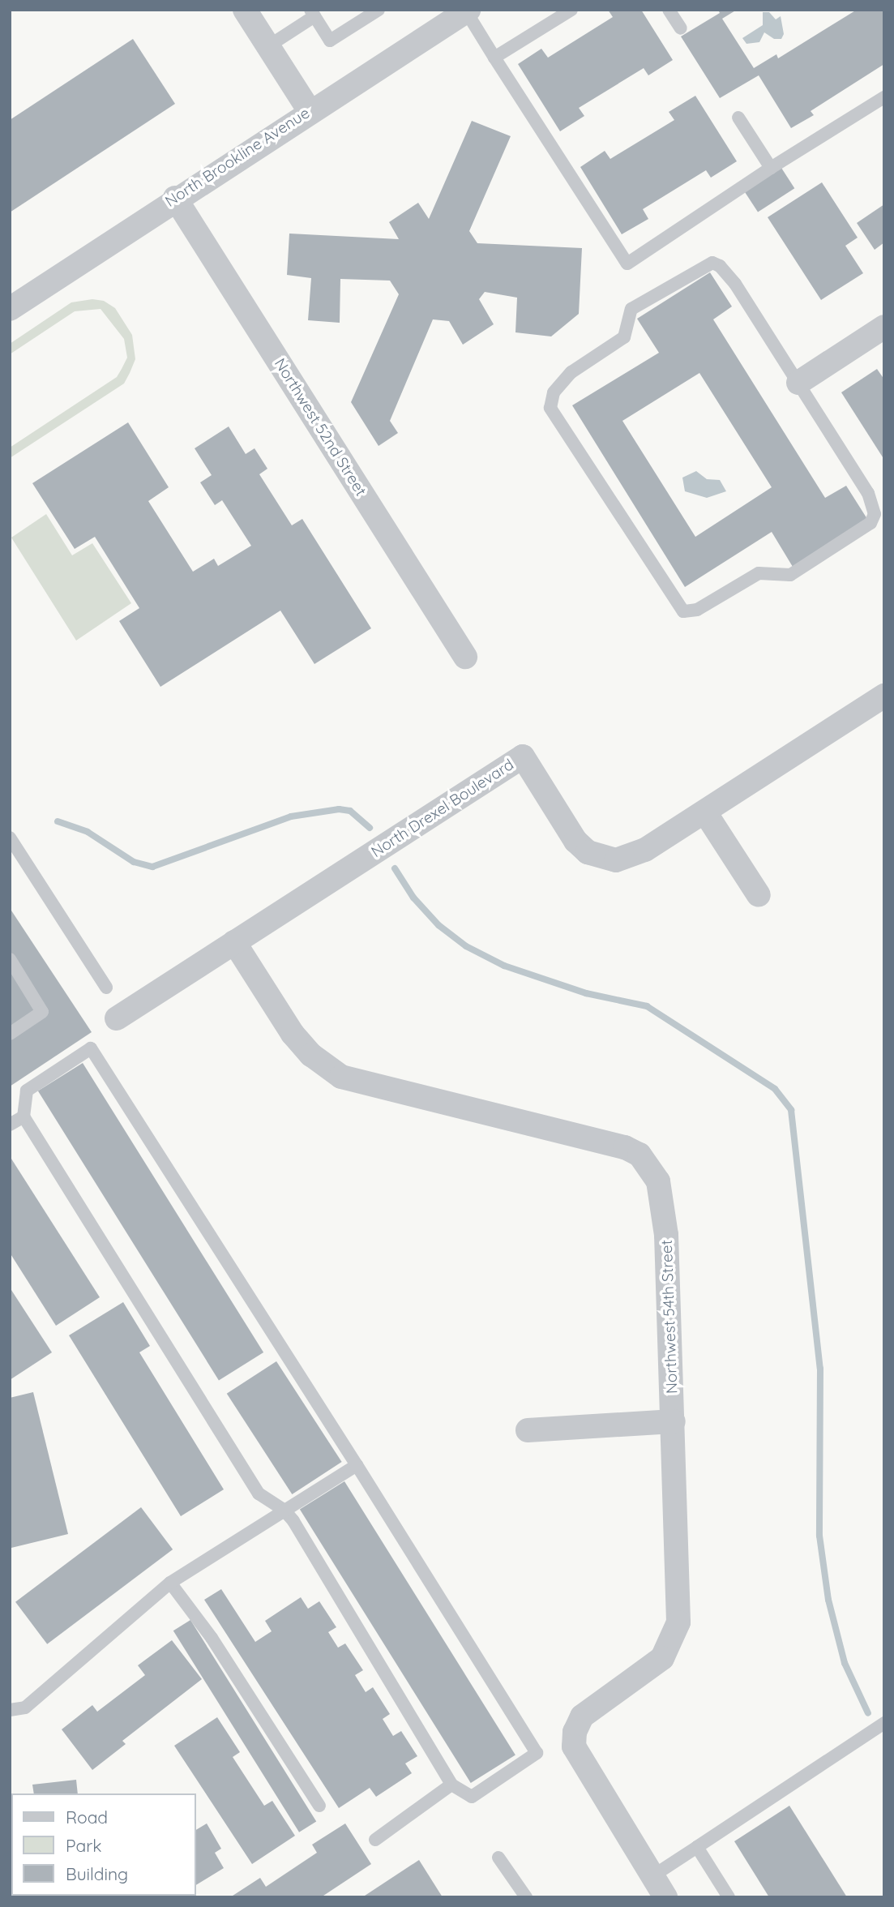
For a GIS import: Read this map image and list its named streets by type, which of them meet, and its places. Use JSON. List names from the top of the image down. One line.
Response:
{"streets":{"street":["North Brookline Avenue","Northwest 52nd Street","North Drexel Boulevard","Northwest 54th Street"]},"crossings":[["North Brookline Avenue","Northwest 52nd Street"],["North Drexel Boulevard","Northwest 54th Street"]],"legend":["Road","Park","Building"]}
